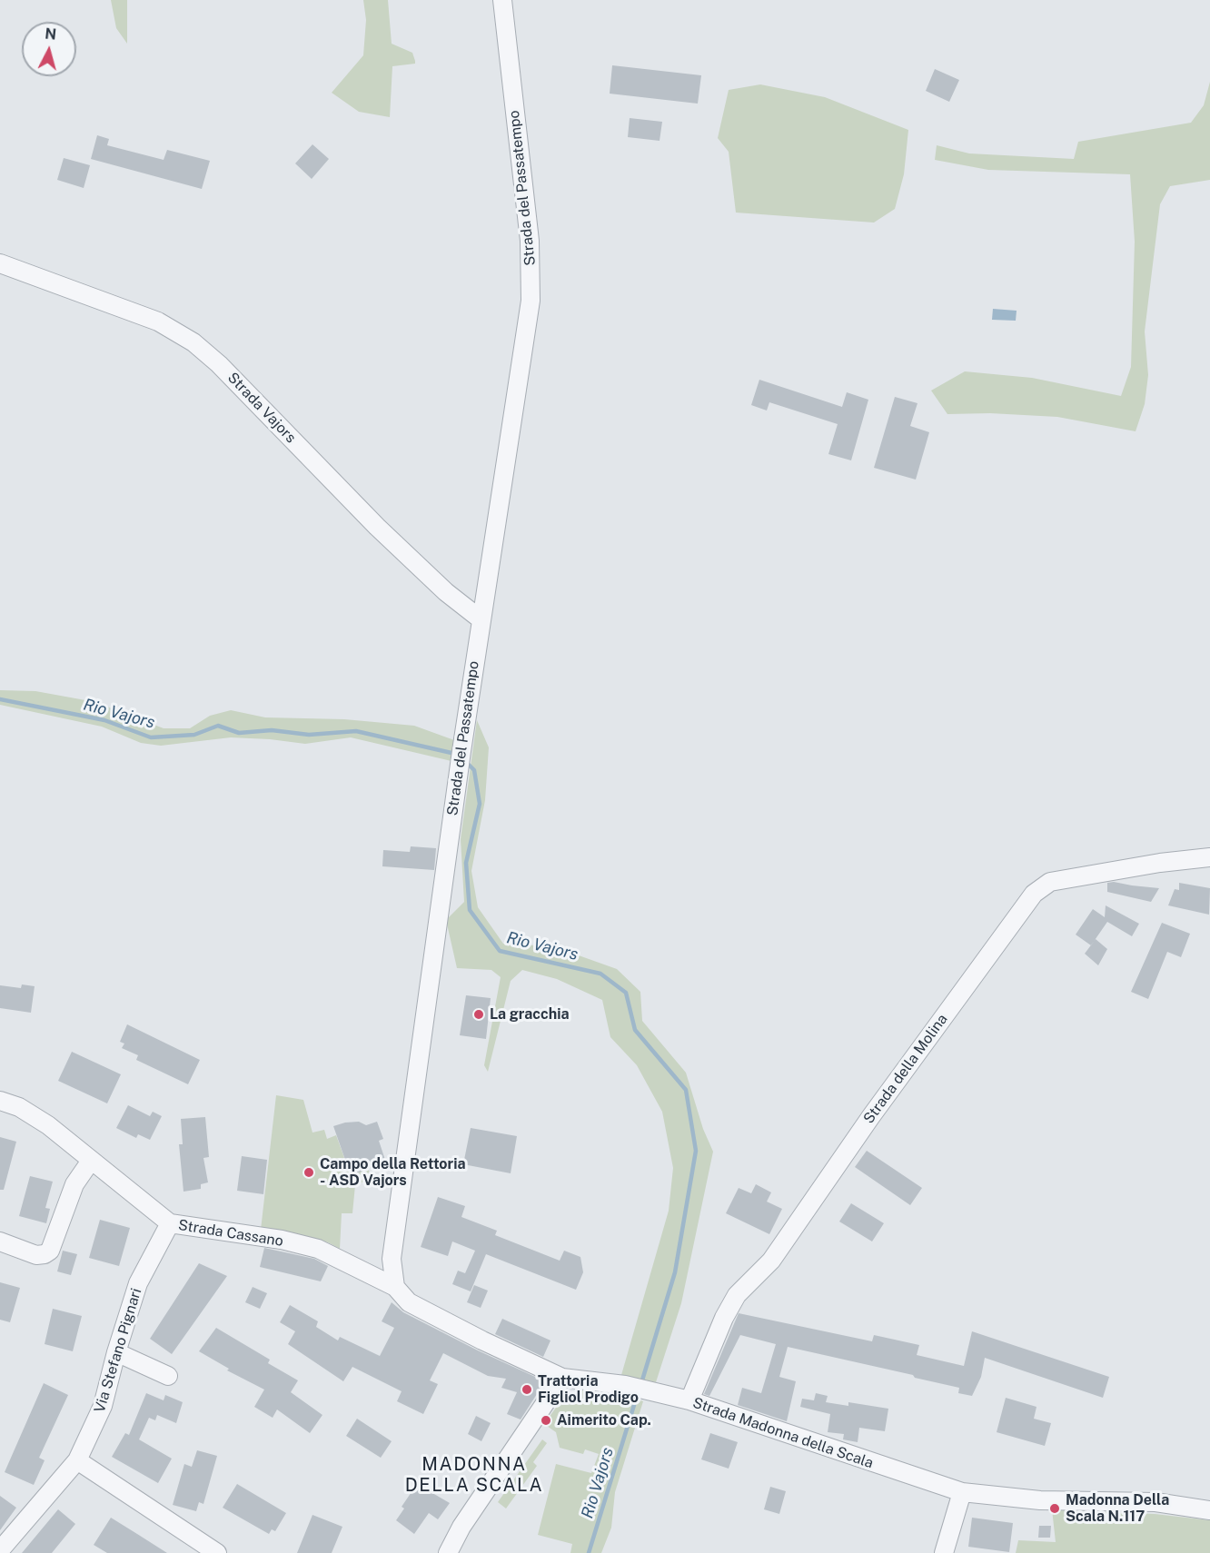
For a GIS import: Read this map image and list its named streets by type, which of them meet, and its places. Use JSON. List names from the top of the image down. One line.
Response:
{"streets":{"street":["Strada del Passatempo","Strada Vajors","Strada della Molina","Strada Cassano","Via Stefano Pignari","Strada Madonna della Scala"]},"crossings":[["Strada del Passatempo","Strada Vajors"],["Strada del Passatempo","Strada Cassano"],["Strada della Molina","Strada Madonna della Scala"],["Strada Cassano","Via Stefano Pignari"]],"districts":["MADONNA DELLA SCALA"],"water":["Rio Vajors"],"places":["La gracchia","Campo della Rettoria - ASD Vajors","Trattoria Figliol Prodigo","Aimerito Cap.","Madonna Della Scala N.117"],"north":"top"}
